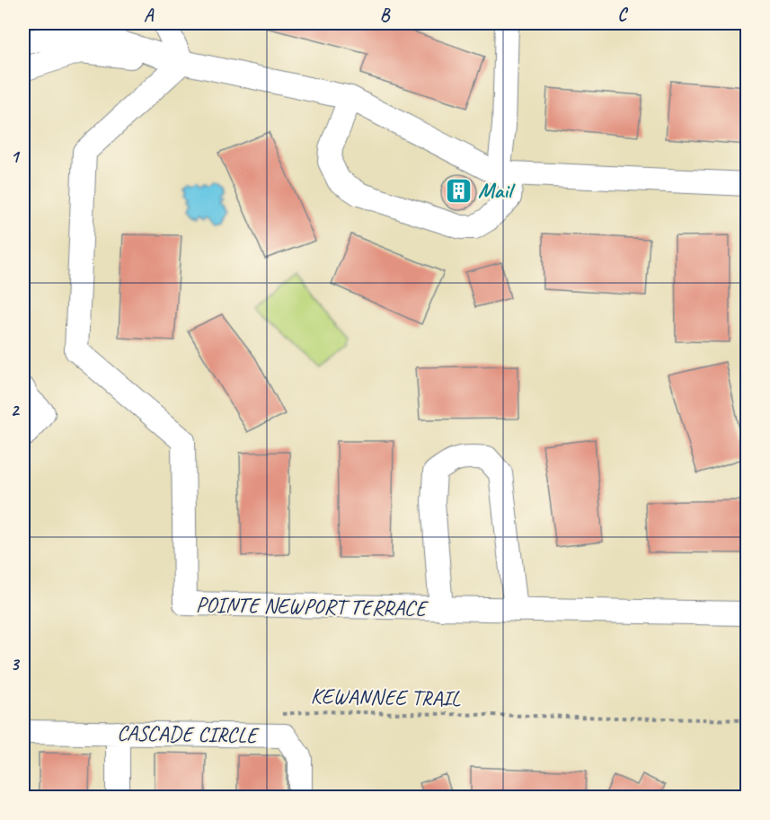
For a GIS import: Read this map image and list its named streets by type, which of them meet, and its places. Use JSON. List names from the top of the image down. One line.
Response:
{"streets":{"street":["POINTE NEWPORT TERRACE","CASCADE CIRCLE"],"path":["KEWANNEE TRAIL"]},"places":{"building":["Mail"]},"grid":{"columns":["A","B","C"],"rows":["1","2","3"]}}
